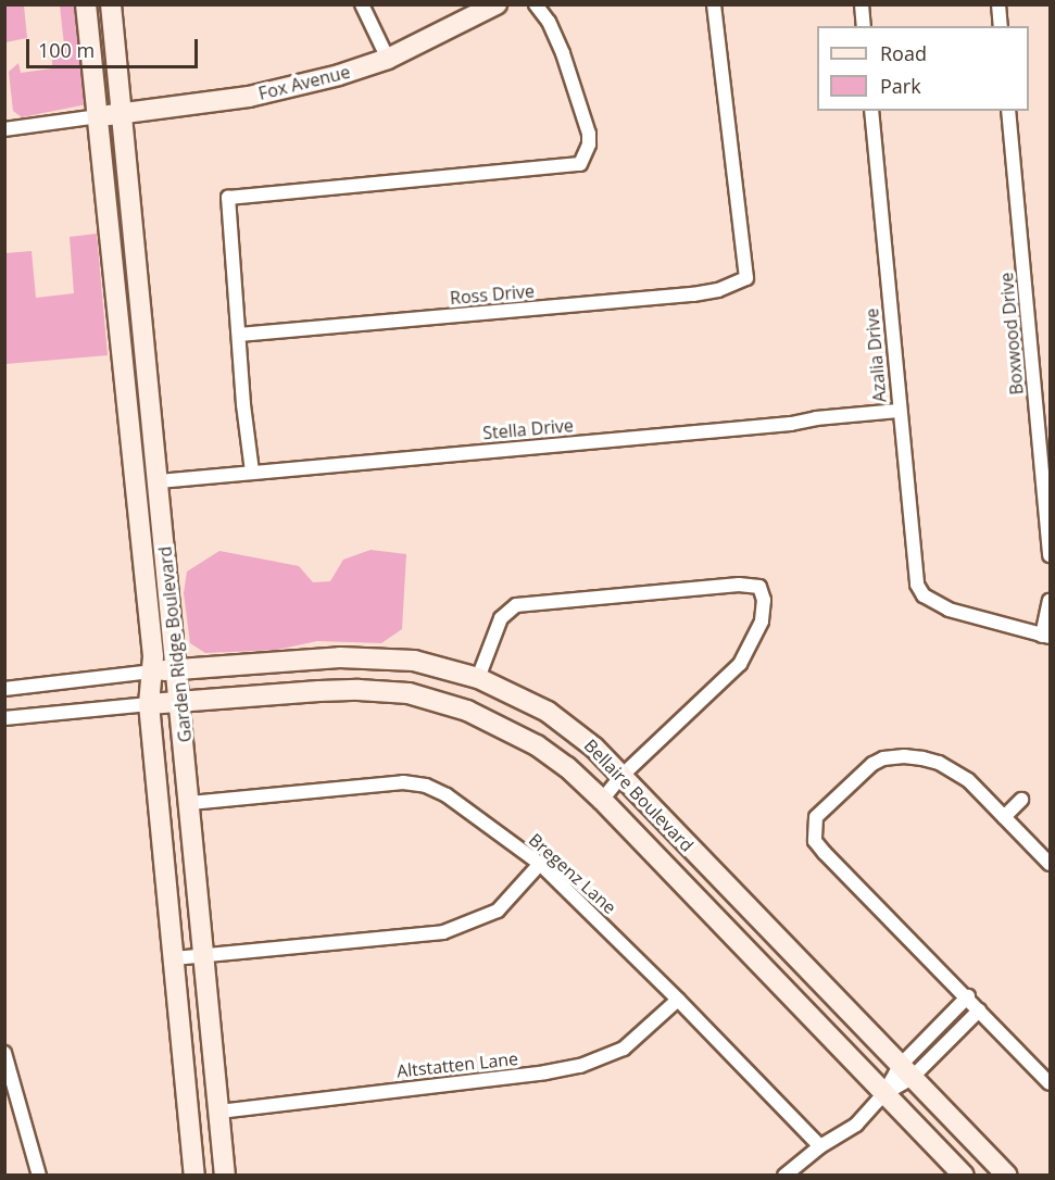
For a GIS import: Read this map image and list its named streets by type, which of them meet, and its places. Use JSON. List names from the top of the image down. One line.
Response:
{"streets":{"main road":["Fox Avenue","Garden Ridge Boulevard","Bellaire Boulevard"],"street":["Ross Drive","Boxwood Drive","Azalia Drive","Stella Drive","Bregenz Lane","Altstatten Lane"]},"crossings":[["Fox Avenue","Garden Ridge Boulevard"],["Azalia Drive","Stella Drive"],["Stella Drive","Garden Ridge Boulevard"],["Garden Ridge Boulevard","Bellaire Boulevard"],["Garden Ridge Boulevard","Bregenz Lane"],["Garden Ridge Boulevard","Altstatten Lane"],["Bregenz Lane","Altstatten Lane"]],"legend":["Road","Park"],"scale_bar":"100 m"}
